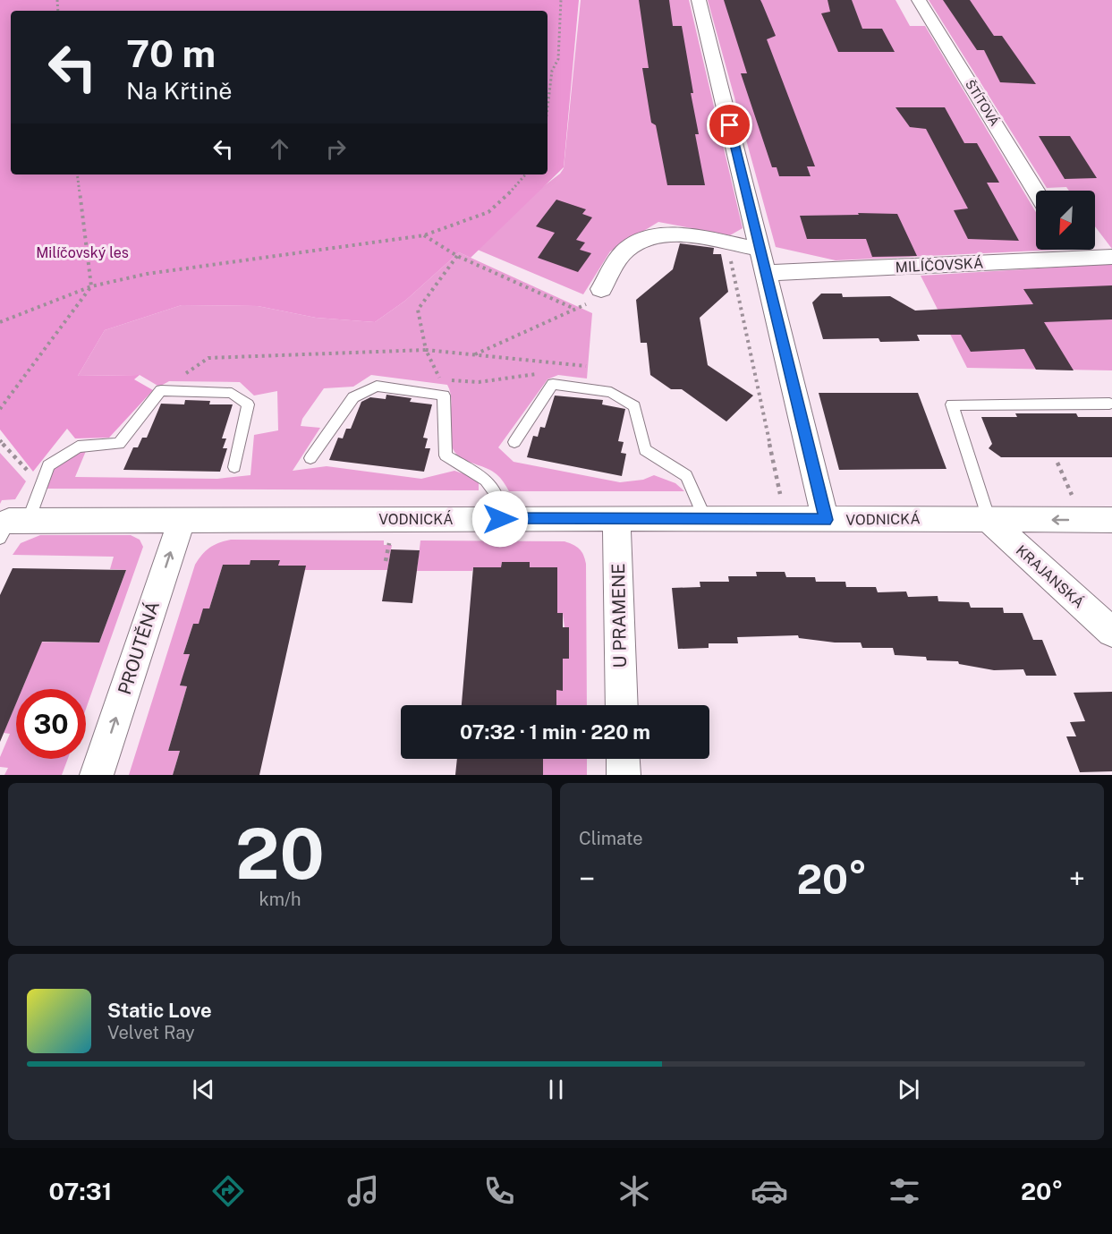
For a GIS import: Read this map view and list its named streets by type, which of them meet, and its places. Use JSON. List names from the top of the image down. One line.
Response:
{"streets":{"street":["ŠTÍTOVÁ","MILÍČOVSKÁ","VODNICKÁ","KRAJANSKÁ","U PRAMENE","PROUTĚNÁ"]},"crossings":[["VODNICKÁ","KRAJANSKÁ"],["VODNICKÁ","U PRAMENE"],["VODNICKÁ","PROUTĚNÁ"]],"one_way":["PROUTĚNÁ"],"parks":["Milíčovský les"],"north":"bottom left","page":{"turn":["70 m","Na Křtině"],"limit":"30","trip":"07:32 · 1 min · 220 m","tile":[["20","km/h"],"Climate"],"heat":["−","20°","+"],"song":["Static Love","Velvet Ray"],"tabs":["07:31","20°"]}}
